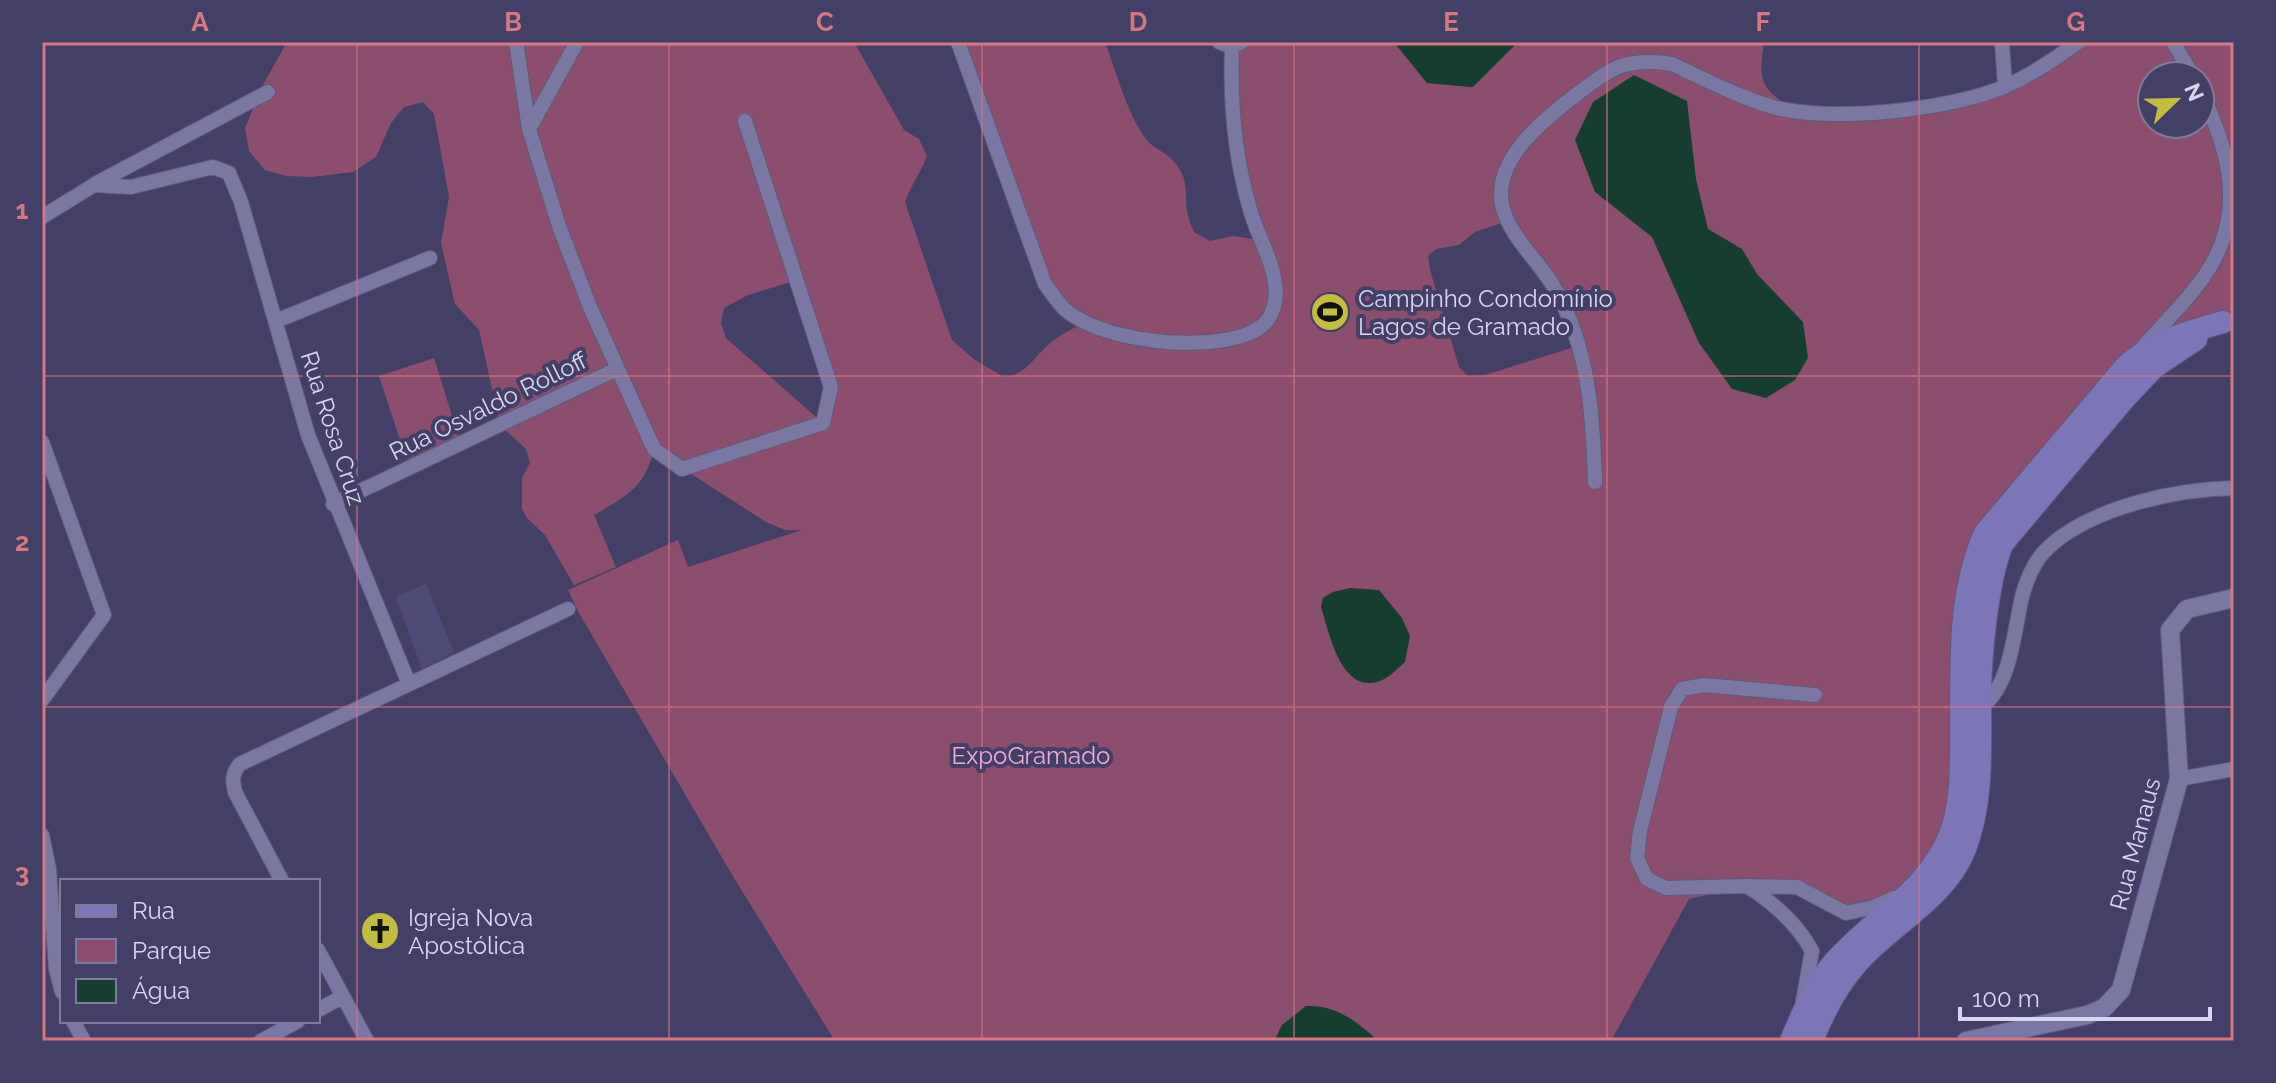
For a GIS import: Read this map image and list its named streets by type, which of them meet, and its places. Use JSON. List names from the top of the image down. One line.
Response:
{"streets":{"street":["Rua Osvaldo Rolloff","Rua Rosa Cruz","Rua Manaus"]},"crossings":[["Rua Osvaldo Rolloff","Rua Rosa Cruz"]],"parks":["ExpoGramado"],"places":{"sports":["Campinho Condomínio Lagos de Gramado"],"church":["Igreja Nova Apostólica"]},"legend":["Rua","Parque","Água"],"scale_bar":"100 m","north":"top right","grid":{"columns":["A","B","C","D","E","F","G"],"rows":["1","2","3"]}}
